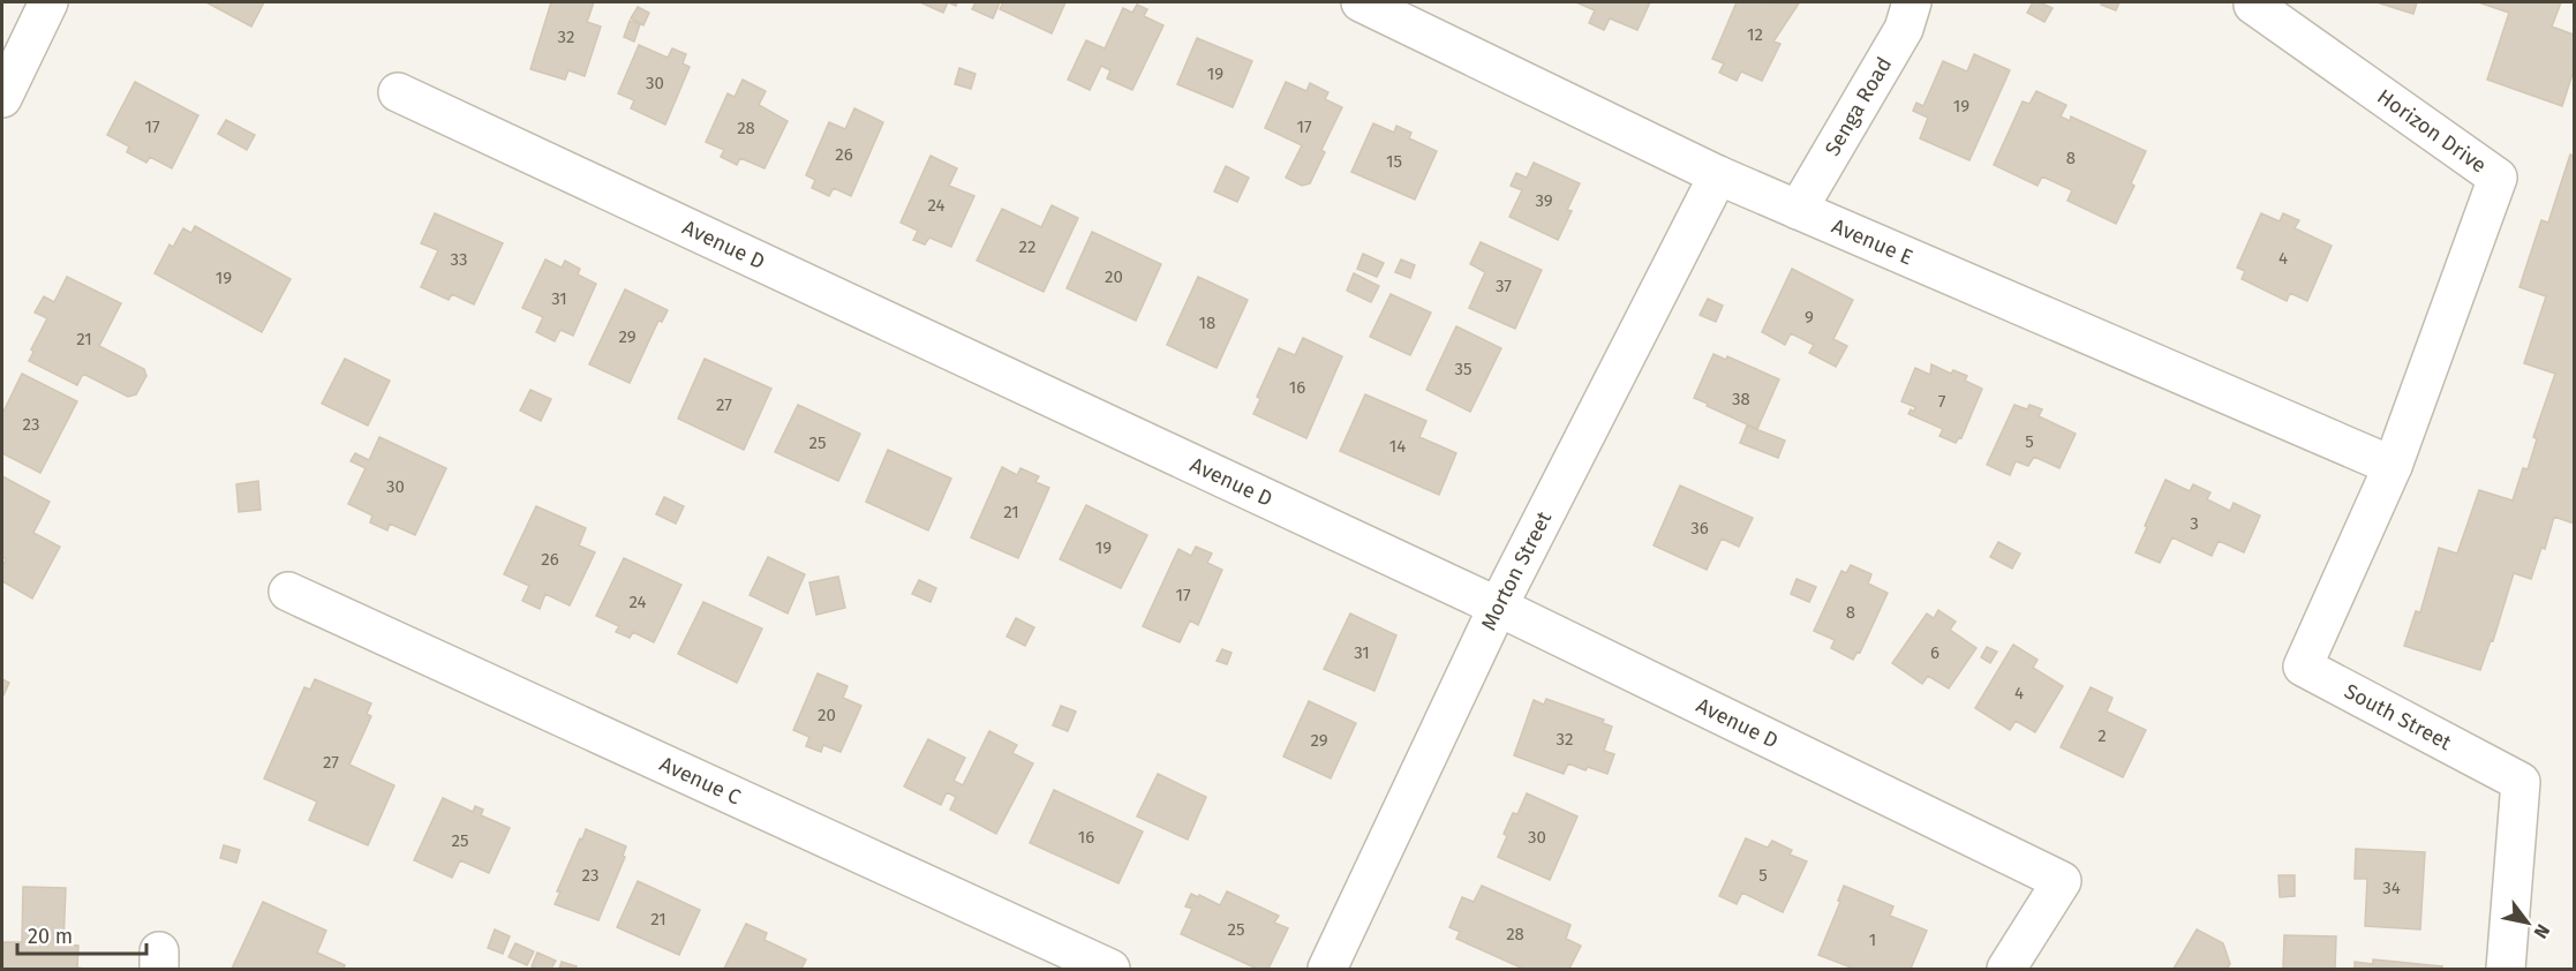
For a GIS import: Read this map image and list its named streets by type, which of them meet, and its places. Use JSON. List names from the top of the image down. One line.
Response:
{"streets":{"street":["Senga Road","Horizon Drive","Avenue E","Avenue D","Morton Street","South Street","Avenue C"]},"crossings":[["Senga Road","Avenue E"],["Horizon Drive","Avenue E"],["Horizon Drive","South Street"],["Avenue E","Morton Street"],["Avenue E","South Street"],["Avenue D","Morton Street"]],"house_numbers":["12","32","19","30","19","17","17","28","26","8","15","39","24","22","4","33","20","19","37","31","9","18","29","21","35","16","38","7","27","23","5","25","14","30","21","3","36","19","26","17","24","8","31","6","4","20","2","32","29","27","16","30","25","23","5","34","21","25","28","1"],"scale_bar":"20 m","north":"bottom right"}
